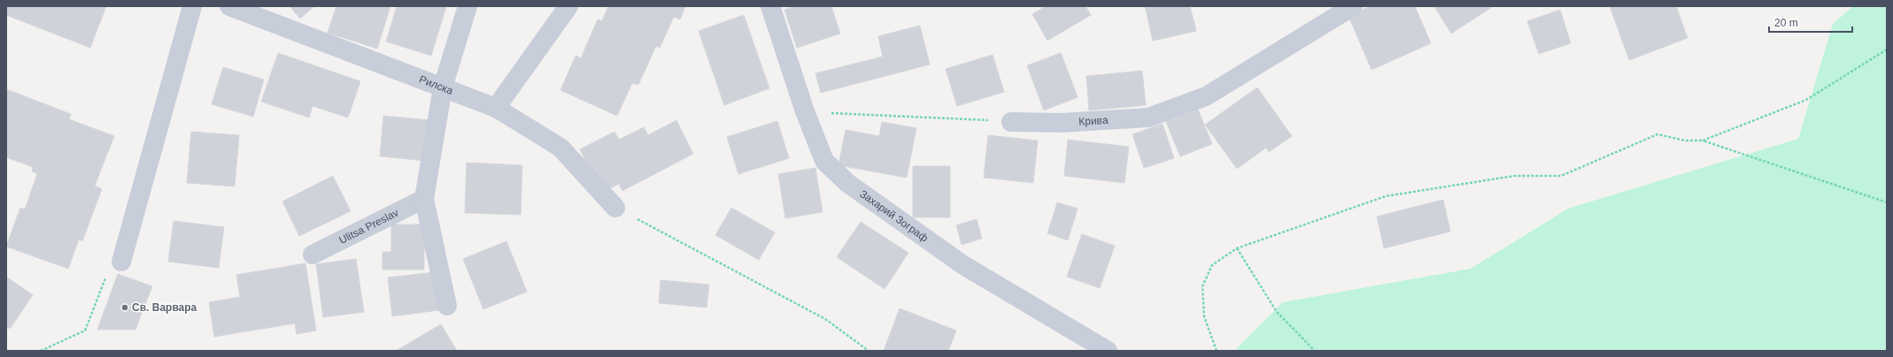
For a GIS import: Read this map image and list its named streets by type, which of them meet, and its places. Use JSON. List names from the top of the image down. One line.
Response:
{"streets":{"street":["Рилска","Крива","Захарий Зограф","Ulitsa Preslav"]},"places":["Св. Варвара"],"scale_bar":"20 m"}
